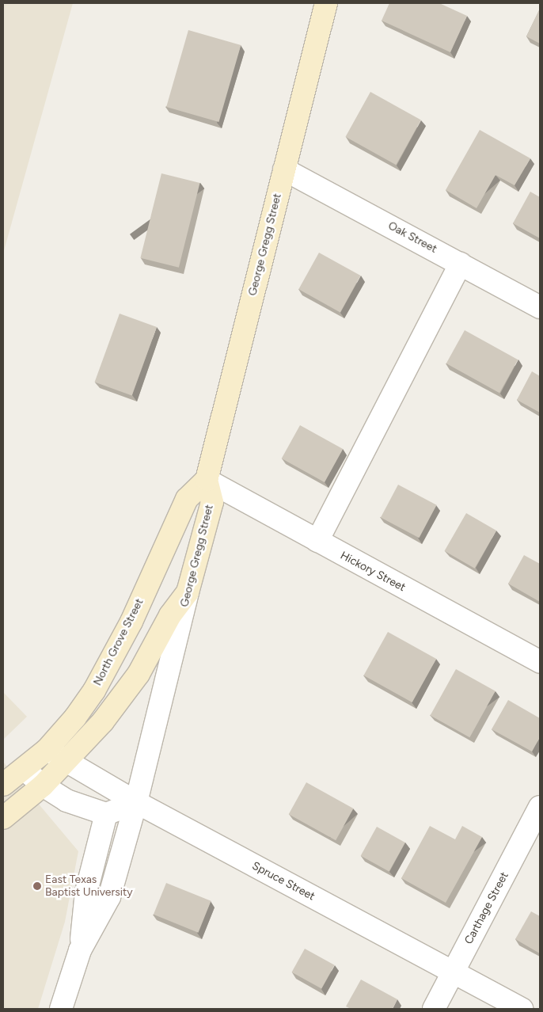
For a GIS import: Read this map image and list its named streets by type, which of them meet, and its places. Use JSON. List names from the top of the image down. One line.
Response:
{"streets":{"main road":["George Gregg Street","North Grove Street"],"street":["Oak Street","Hickory Street","Spruce Street","Carthage Street"]},"crossings":[["Oak Street","George Gregg Street"],["George Gregg Street","Hickory Street"],["George Gregg Street","North Grove Street"],["George Gregg Street","Spruce Street"],["Hickory Street","North Grove Street"],["North Grove Street","Spruce Street"],["Spruce Street","Carthage Street"]],"places":["East Texas Baptist University"]}
